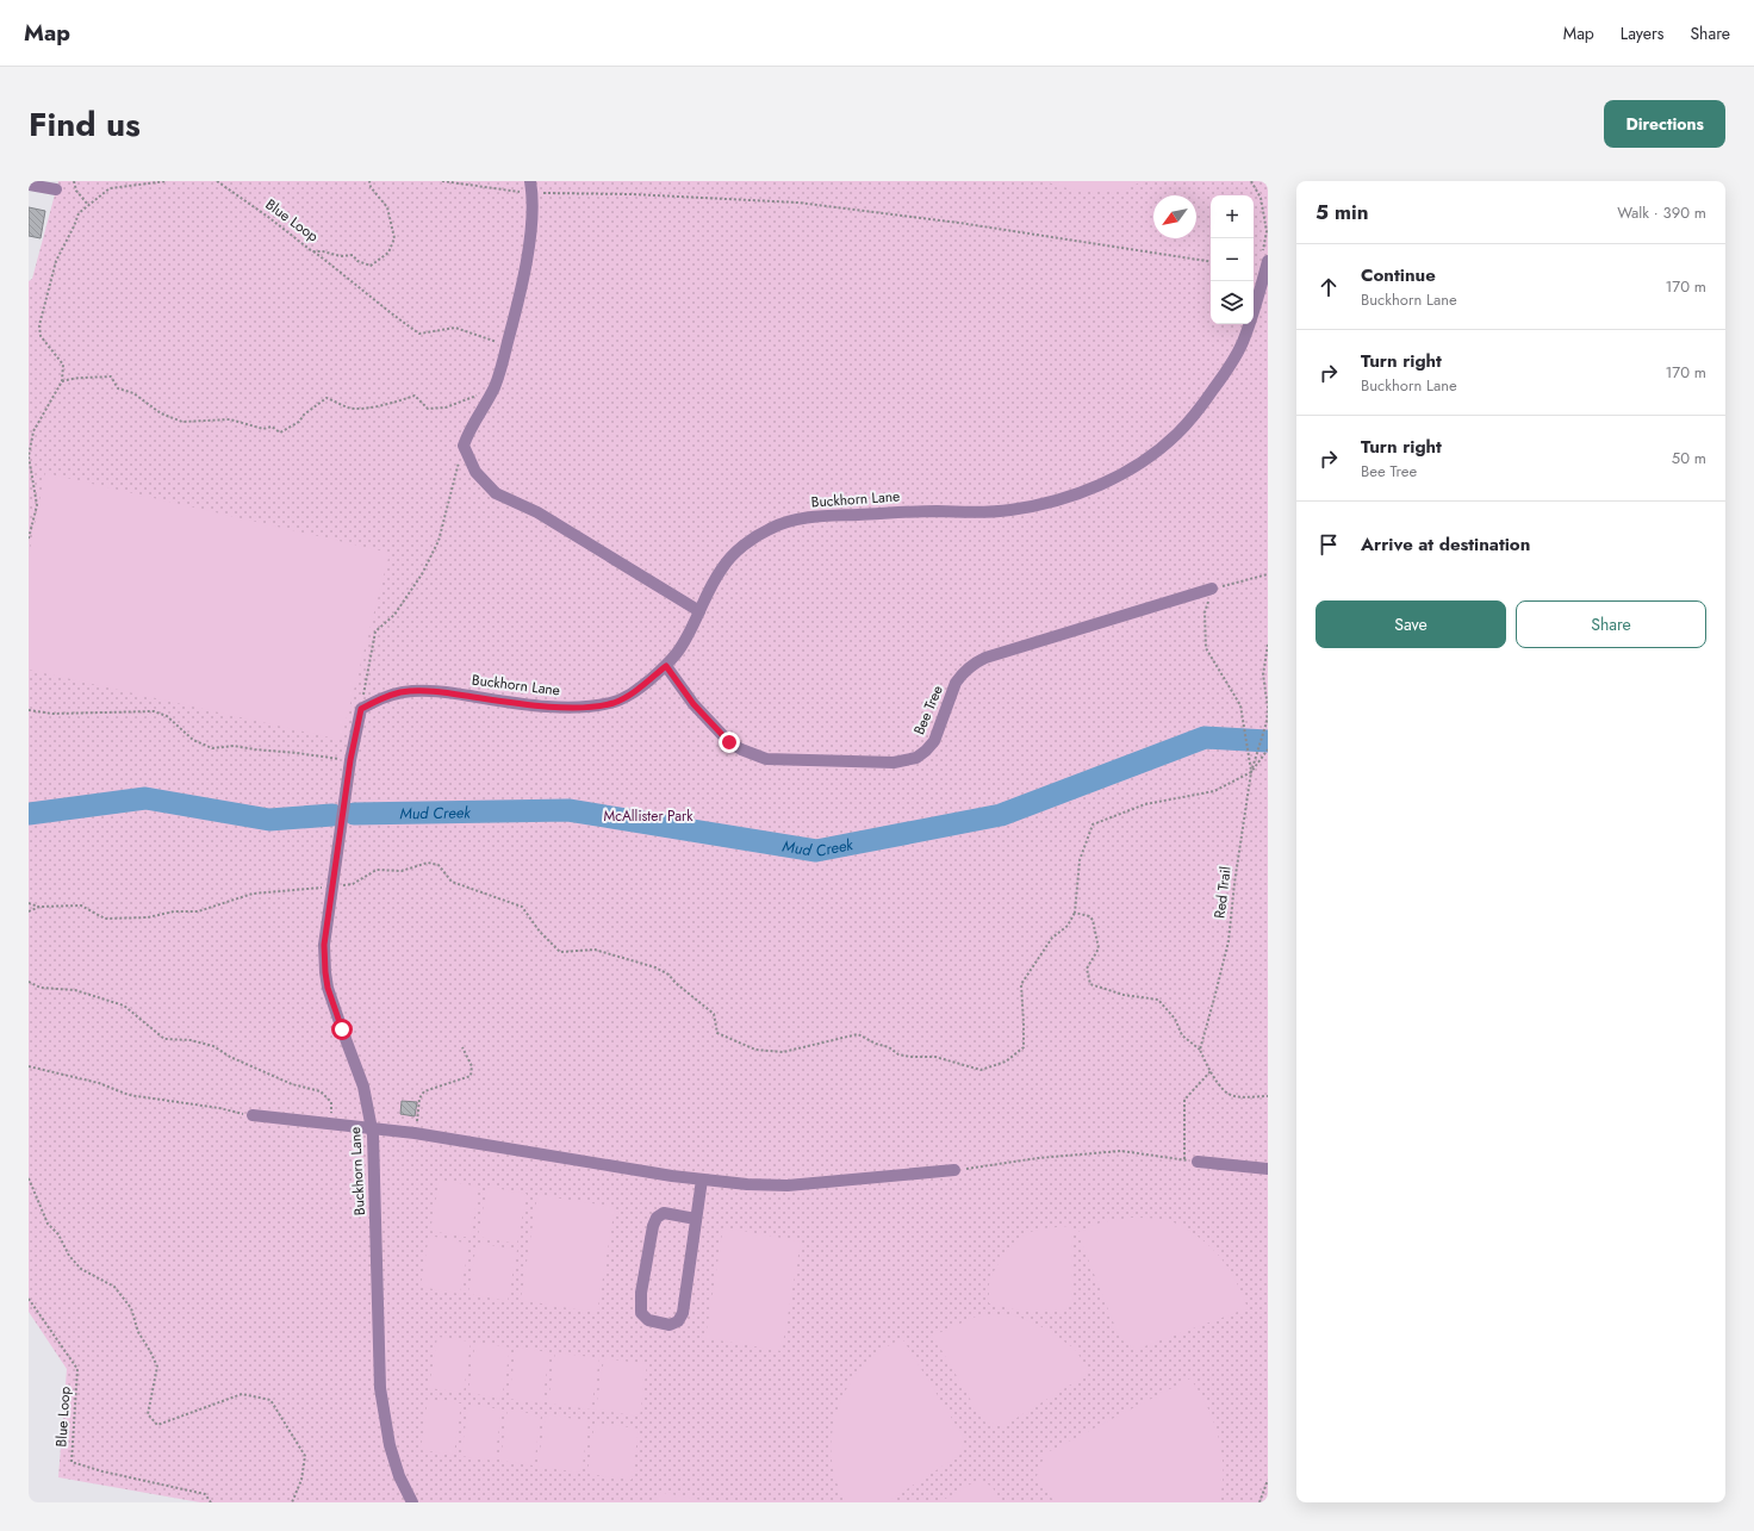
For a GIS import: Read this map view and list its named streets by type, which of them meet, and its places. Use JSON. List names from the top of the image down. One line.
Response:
{"streets":{"street":["Buckhorn Lane","Bee Tree"],"path":["Blue Loop","Red Trail"]},"crossings":[["Buckhorn Lane","Bee Tree"]],"water":["Mud Creek"],"parks":["McAllister Park"],"north":"bottom left","page":{"header":"Map","nav":["Map","Layers","Share"],"title":"Find us","buttons":["Directions",["Save","Share"]],"heading":["5 min","Walk · 390 m"],"map_buttons":["+","−"],"list":[["Continue","Buckhorn Lane","170 m"],["Turn right","Buckhorn Lane","170 m"],["Turn right","Bee Tree","50 m"],"Arrive at destination"]}}
